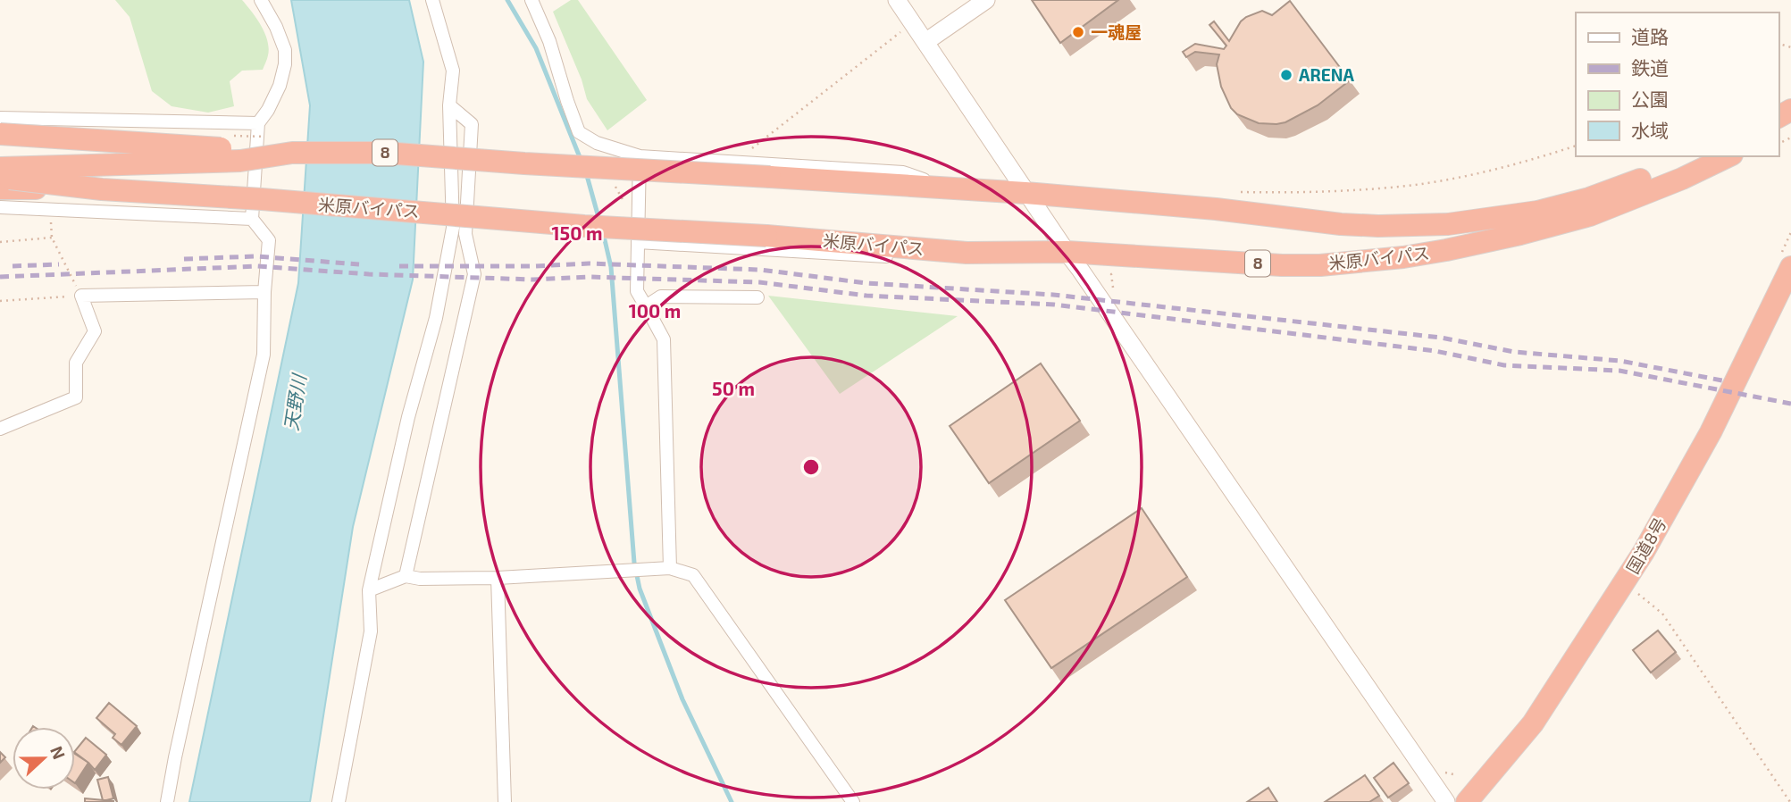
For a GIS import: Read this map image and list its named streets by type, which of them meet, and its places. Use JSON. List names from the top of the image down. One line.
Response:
{"streets":{"highway":["8","米原バイパス","国道8号"]},"water":["天野川"],"places":["一魂屋","ARENA"],"legend":["道路","鉄道","公園","水域"],"north":"right","rings":["150 m","100 m","50 m"]}
